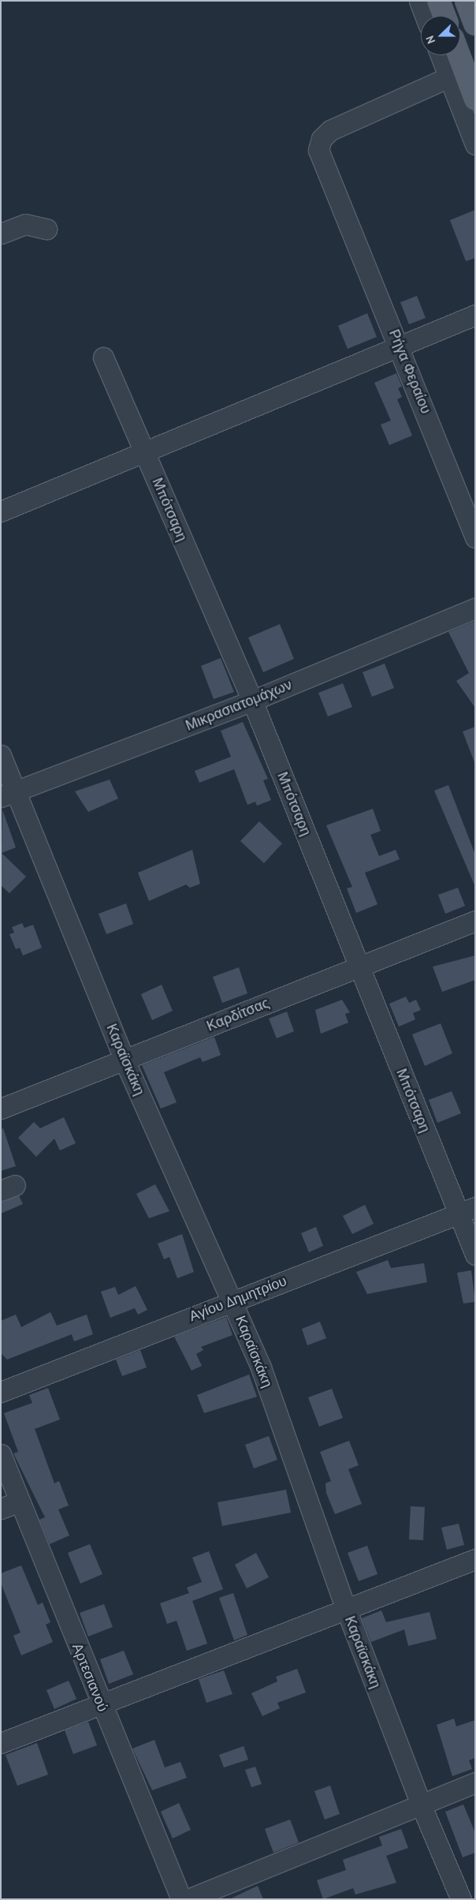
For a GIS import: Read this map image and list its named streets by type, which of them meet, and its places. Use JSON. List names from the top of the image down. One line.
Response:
{"streets":{"street":["Ρήγα Φεραίου","Μπότσαρη","Μικρασιατομάχων","Καρδίτσας","Καραϊσκάκη","Αγίου Δημητρίου","Αρτεσιανού"]},"crossings":[["Μπότσαρη","Μικρασιατομάχων"],["Μπότσαρη","Καρδίτσας"],["Μπότσαρη","Αγίου Δημητρίου"],["Μικρασιατομάχων","Καραϊσκάκη"],["Καρδίτσας","Καραϊσκάκη"],["Καραϊσκάκη","Αγίου Δημητρίου"]],"north":"left"}
